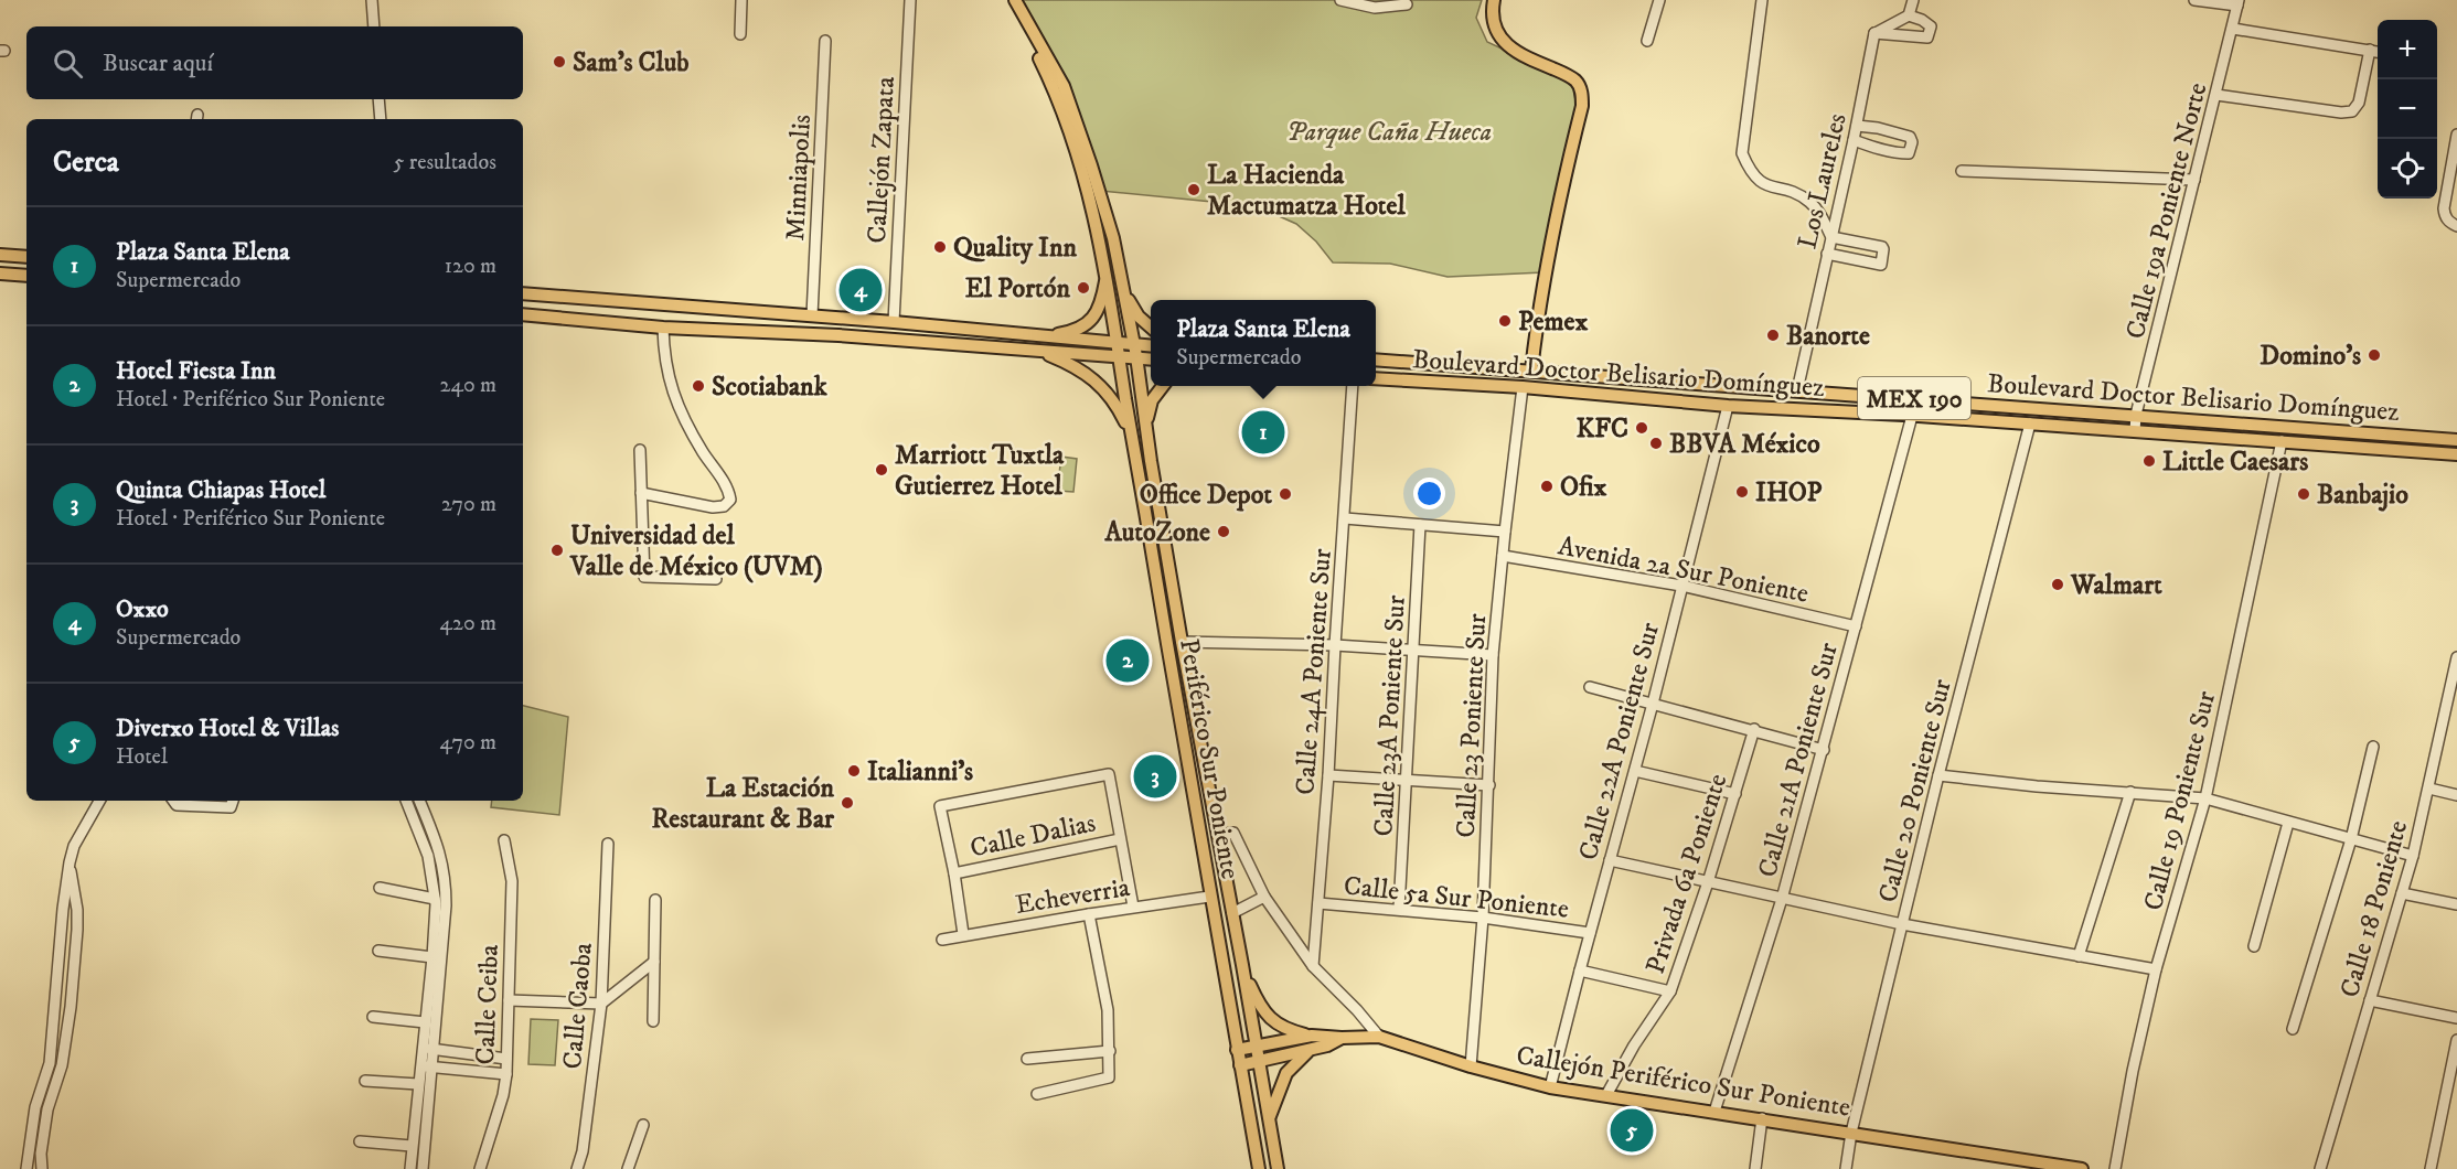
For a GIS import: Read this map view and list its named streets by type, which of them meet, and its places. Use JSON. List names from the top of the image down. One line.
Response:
{"streets":{"main road":["Boulevard Doctor Belisario Domínguez","MEX 190","Periférico Sur Poniente","Callejón Periférico Sur Poniente"],"street":["Callejón Zapata","Minniapolis","Los Laureles","Calle 19a Poniente Norte","Avenida 2a Sur Poniente","Calle 24A Poniente Sur","Calle 23A Poniente Sur","Calle 23 Poniente Sur","Calle 22A Poniente Sur","Calle 21A Poniente Sur","Calle 20 Poniente Sur","Calle 19 Poniente Sur","Calle Dalias","Privada 6a Poniente","Echeverria","Calle 5a Sur Poniente","Calle 18 Poniente","Calle Ceiba","Calle Caoba"]},"crossings":[["Los Laureles","Boulevard Doctor Belisario Domínguez"],["Calle 19a Poniente Norte","Boulevard Doctor Belisario Domínguez"],["Boulevard Doctor Belisario Domínguez","Calle 23 Poniente Sur"],["Boulevard Doctor Belisario Domínguez","Calle 22A Poniente Sur"],["Boulevard Doctor Belisario Domínguez","Calle 21A Poniente Sur"],["Boulevard Doctor Belisario Domínguez","Calle 20 Poniente Sur"],["Boulevard Doctor Belisario Domínguez","Calle 19 Poniente Sur"],["Avenida 2a Sur Poniente","Calle 23 Poniente Sur"],["Avenida 2a Sur Poniente","Calle 22A Poniente Sur"],["Avenida 2a Sur Poniente","Calle 21A Poniente Sur"],["Calle 24A Poniente Sur","Calle 5a Sur Poniente"],["Calle 23A Poniente Sur","Calle 5a Sur Poniente"],["Calle 23 Poniente Sur","Calle 5a Sur Poniente"],["Calle 23 Poniente Sur","Callejón Periférico Sur Poniente"],["Calle 22A Poniente Sur","Calle 5a Sur Poniente"],["Calle 22A Poniente Sur","Callejón Periférico Sur Poniente"],["Periférico Sur Poniente","Echeverria"],["Calle 21A Poniente Sur","Callejón Periférico Sur Poniente"],["Calle 20 Poniente Sur","Callejón Periférico Sur Poniente"],["Privada 6a Poniente","Callejón Periférico Sur Poniente"]],"parks":["Parque Caña Hueca"],"places":["Sam's Club","La Hacienda Mactumatza Hotel","Quality Inn","El Portón","Pemex","Banorte","Domino's","Scotiabank","KFC","BBVA México","Little Caesars","Marriott Tuxtla Gutierrez Hotel","Ofix","IHOP","Office Depot","Banbajio","AutoZone","Universidad del Valle de México (UVM)","Walmart","Italianni's","La Estación Restaurant & Bar"],"page":{"map_buttons":["+","−"],"search":"Buscar aquí","heading":["Cerca","5 resultados"],"list":[{"mark":"1","name":"Plaza Santa Elena","note":"Supermercado","value":"120 m"},{"mark":"2","name":"Hotel Fiesta Inn","note":"Hotel · Periférico Sur Poniente","value":"240 m"},{"mark":"3","name":"Quinta Chiapas Hotel","note":"Hotel · Periférico Sur Poniente","value":"270 m"},{"mark":"4","name":"Oxxo","note":"Supermercado","value":"420 m"},{"mark":"5","name":"Diverxo Hotel & Villas","note":"Hotel","value":"470 m"}],"pins":["4","1","2","3","5"],"popup":["Plaza Santa Elena","Supermercado"]}}
